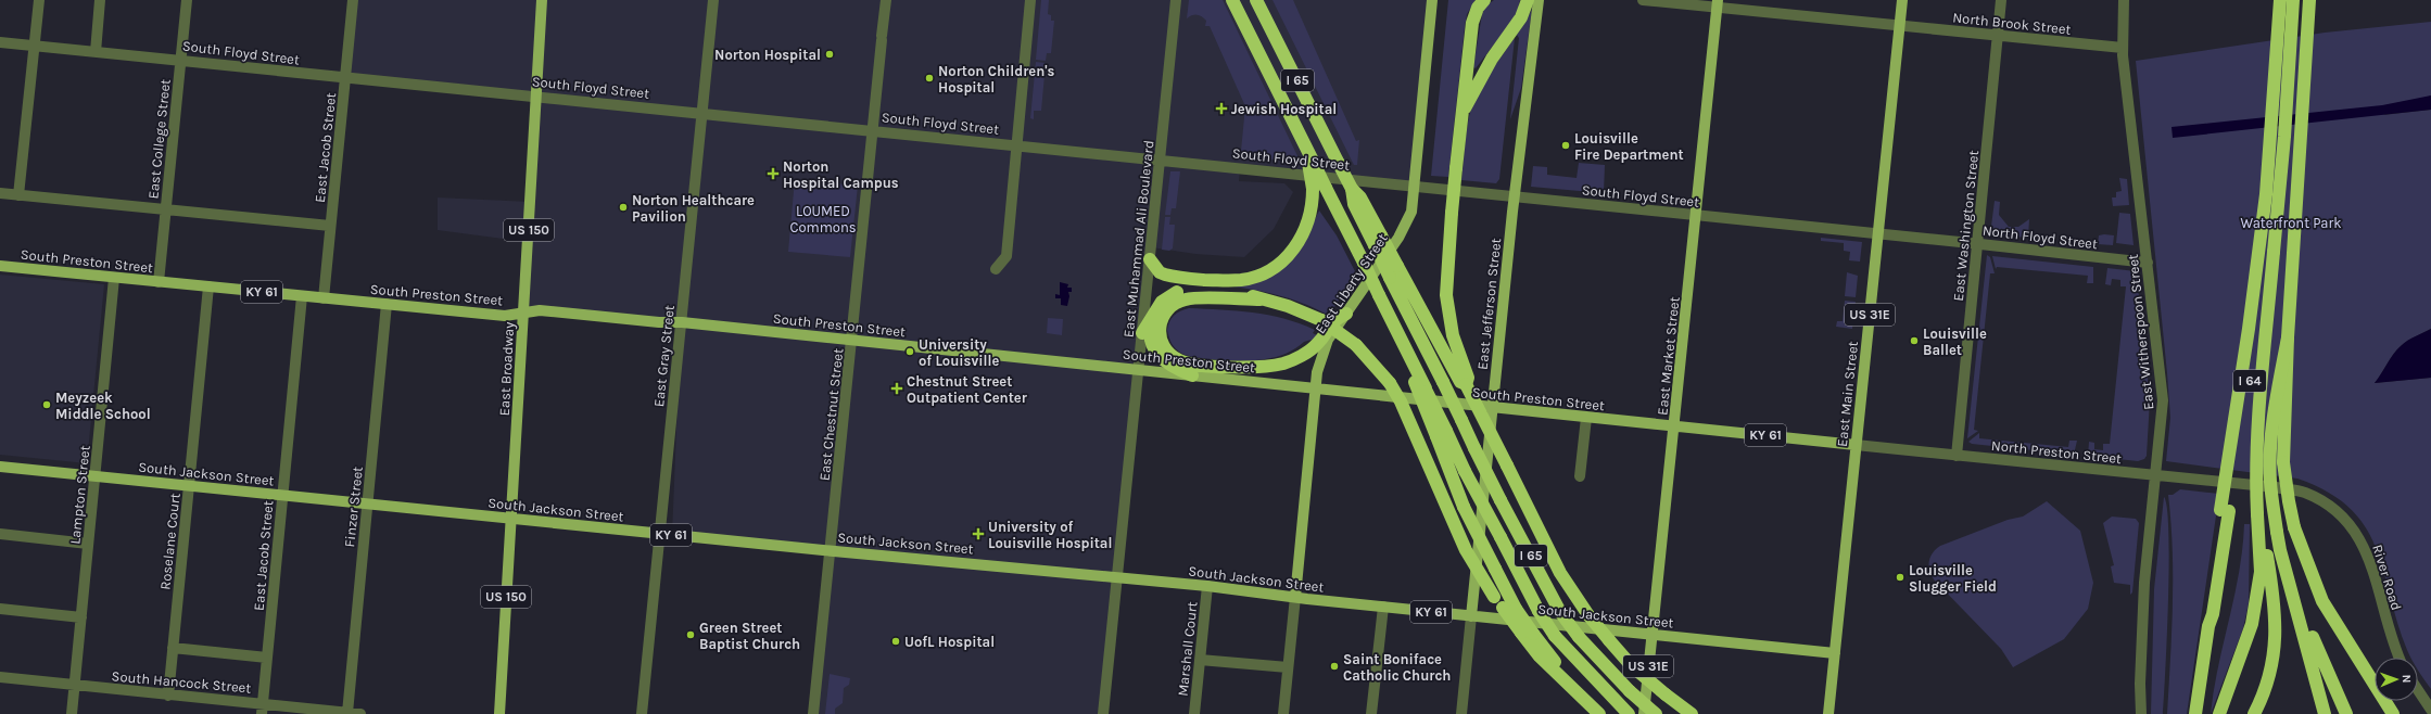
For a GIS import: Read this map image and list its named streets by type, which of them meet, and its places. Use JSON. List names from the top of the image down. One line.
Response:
{"streets":{"highway":["I 65","I 64"],"main road":["US 150","South Preston Street","East Liberty Street","KY 61","East Jefferson Street","US 31E","East Market Street","East Broadway","East Main Street","South Jackson Street"],"street":["North Brook Street","South Floyd Street","East College Street","East Jacob Street","East Washington Street","North Floyd Street","East Muhammad Ali Boulevard","East Witherspoon Street","East Gray Street","East Chestnut Street","North Preston Street","Lampton Street","Finzer Street","Roselane Court","River Road","Marshall Court","South Hancock Street"]},"crossings":[["North Brook Street","East Washington Street"],["North Brook Street","East Witherspoon Street"],["North Brook Street","East Market Street"],["North Brook Street","East Main Street"],["South Floyd Street","East College Street"],["South Floyd Street","East Jacob Street"],["South Floyd Street","North Floyd Street"],["South Floyd Street","East Muhammad Ali Boulevard"],["South Floyd Street","East Liberty Street"],["South Floyd Street","East Jefferson Street"],["South Floyd Street","East Gray Street"],["South Floyd Street","East Market Street"],["South Floyd Street","East Broadway"],["South Floyd Street","East Main Street"],["South Floyd Street","East Chestnut Street"],["East College Street","South Preston Street"],["East Jacob Street","South Preston Street"],["East Jacob Street","South Jackson Street"],["East Jacob Street","South Hancock Street"],["East Washington Street","North Floyd Street"],["East Washington Street","North Preston Street"],["North Floyd Street","East Witherspoon Street"],["North Floyd Street","East Main Street"],["East Muhammad Ali Boulevard","South Preston Street"],["East Muhammad Ali Boulevard","South Jackson Street"],["South Preston Street","East Liberty Street"],["South Preston Street","East Jefferson Street"],["South Preston Street","East Gray Street"],["South Preston Street","East Market Street"],["South Preston Street","East Broadway"],["South Preston Street","East Main Street"],["South Preston Street","East Chestnut Street"],["South Preston Street","North Preston Street"],["South Preston Street","Lampton Street"],["South Preston Street","Finzer Street"],["South Preston Street","Roselane Court"],["East Liberty Street","South Jackson Street"],["East Jefferson Street","South Jackson Street"],["East Witherspoon Street","North Preston Street"],["East Gray Street","South Jackson Street"],["East Market Street","South Jackson Street"],["East Broadway","South Jackson Street"],["East Main Street","North Preston Street"],["East Main Street","South Jackson Street"],["East Chestnut Street","South Jackson Street"],["North Preston Street","River Road"],["South Jackson Street","Lampton Street"],["South Jackson Street","Finzer Street"],["South Jackson Street","Roselane Court"],["South Jackson Street","Marshall Court"],["Lampton Street","South Hancock Street"],["Finzer Street","South Hancock Street"],["Roselane Court","South Hancock Street"]],"parks":["LOUMED Commons","Waterfront Park"],"places":{"other":["Norton Hospital","Norton Children's Hospital","Louisville Fire Department","Norton Healthcare Pavilion","Louisville Ballet","University of Louisville","Meyzeek Middle School","Louisville Slugger Field","Green Street Baptist Church","UofL Hospital","Saint Boniface Catholic Church"],"health":["Jewish Hospital","Norton Hospital Campus","Chestnut Street Outpatient Center","University of Louisville Hospital"]},"north":"right"}
